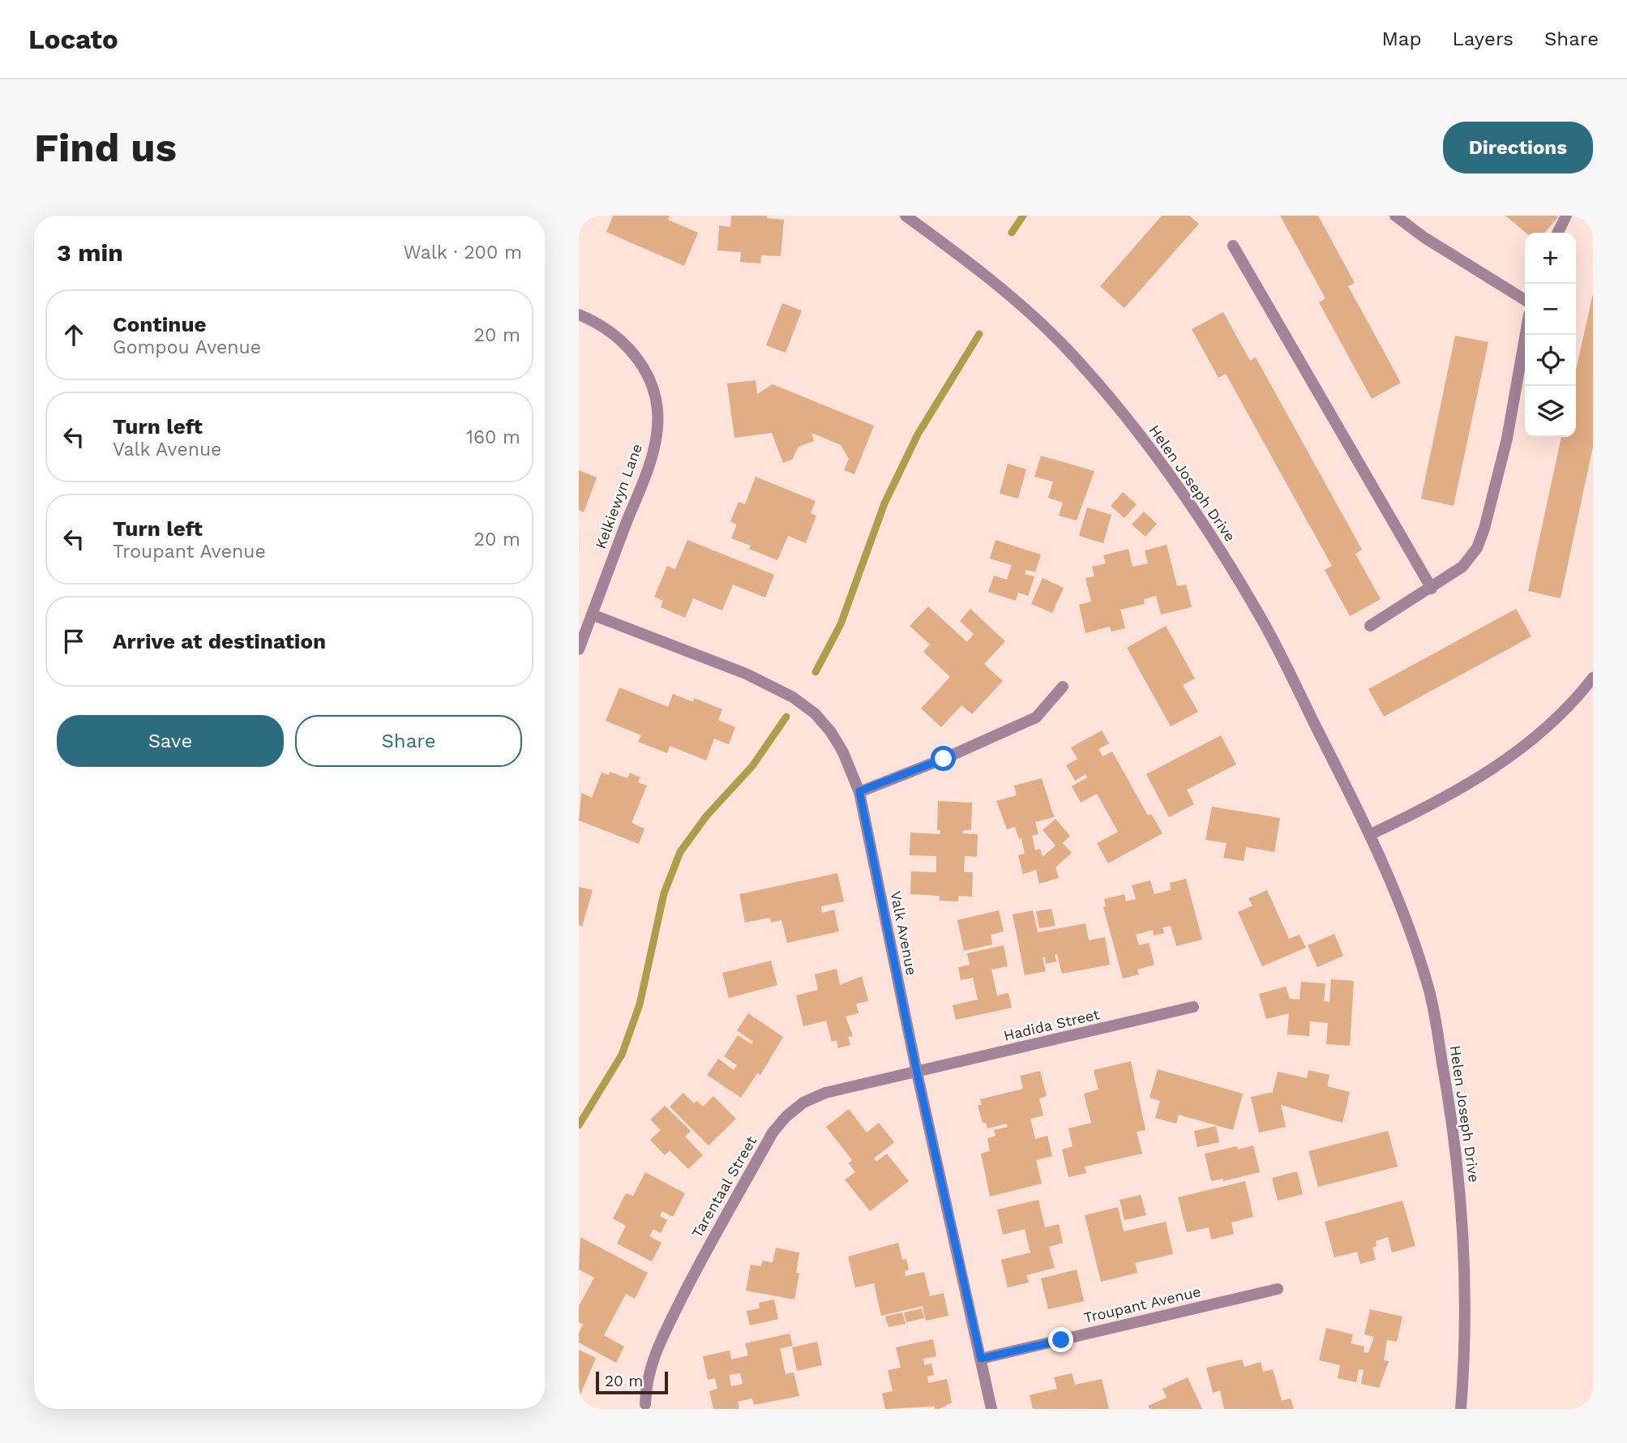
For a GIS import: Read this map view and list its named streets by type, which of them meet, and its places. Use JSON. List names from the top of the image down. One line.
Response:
{"streets":{"street":["Helen Joseph Drive","Kelkiewyn Lane","Valk Avenue","Hadida Street","Tarentaal Street","Troupant Avenue"]},"crossings":[["Kelkiewyn Lane","Valk Avenue"],["Valk Avenue","Hadida Street"],["Valk Avenue","Tarentaal Street"],["Valk Avenue","Troupant Avenue"],["Hadida Street","Tarentaal Street"]],"scale_bar":"20 m","page":{"header":"Locato","nav":["Map","Layers","Share"],"buttons":["Directions",["Save","Share"]],"title":"Find us","heading":["3 min","Walk · 200 m"],"map_buttons":["+","−"],"list":[["Continue","Gompou Avenue","20 m"],["Turn left","Valk Avenue","160 m"],["Turn left","Troupant Avenue","20 m"],"Arrive at destination"],"scale":"20 m"}}
